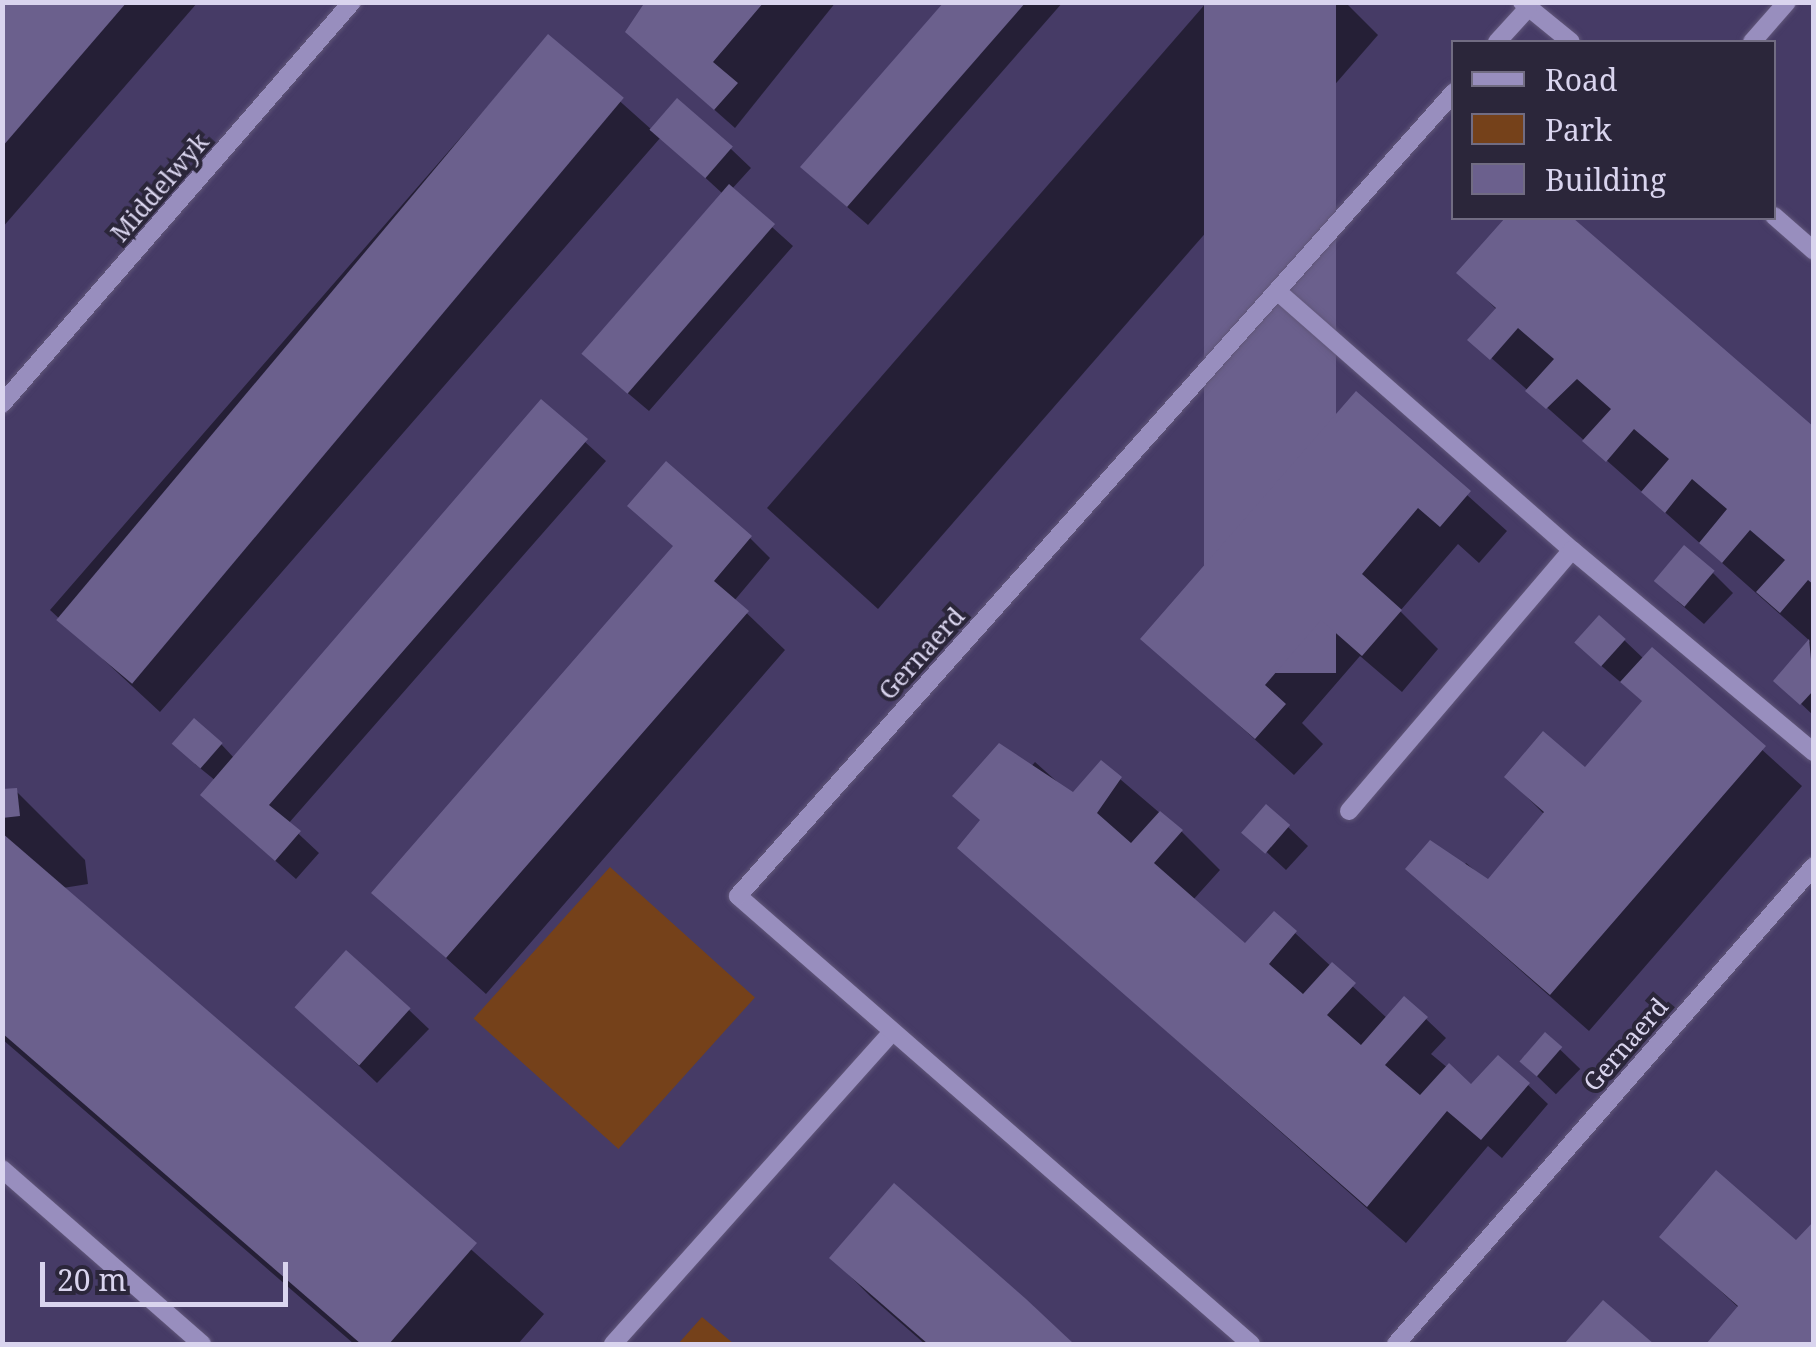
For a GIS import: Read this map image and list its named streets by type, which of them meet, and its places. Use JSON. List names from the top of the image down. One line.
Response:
{"streets":{"street":["Middelwyk","Gernaerd"]},"legend":["Road","Park","Building"],"scale_bar":"20 m"}
